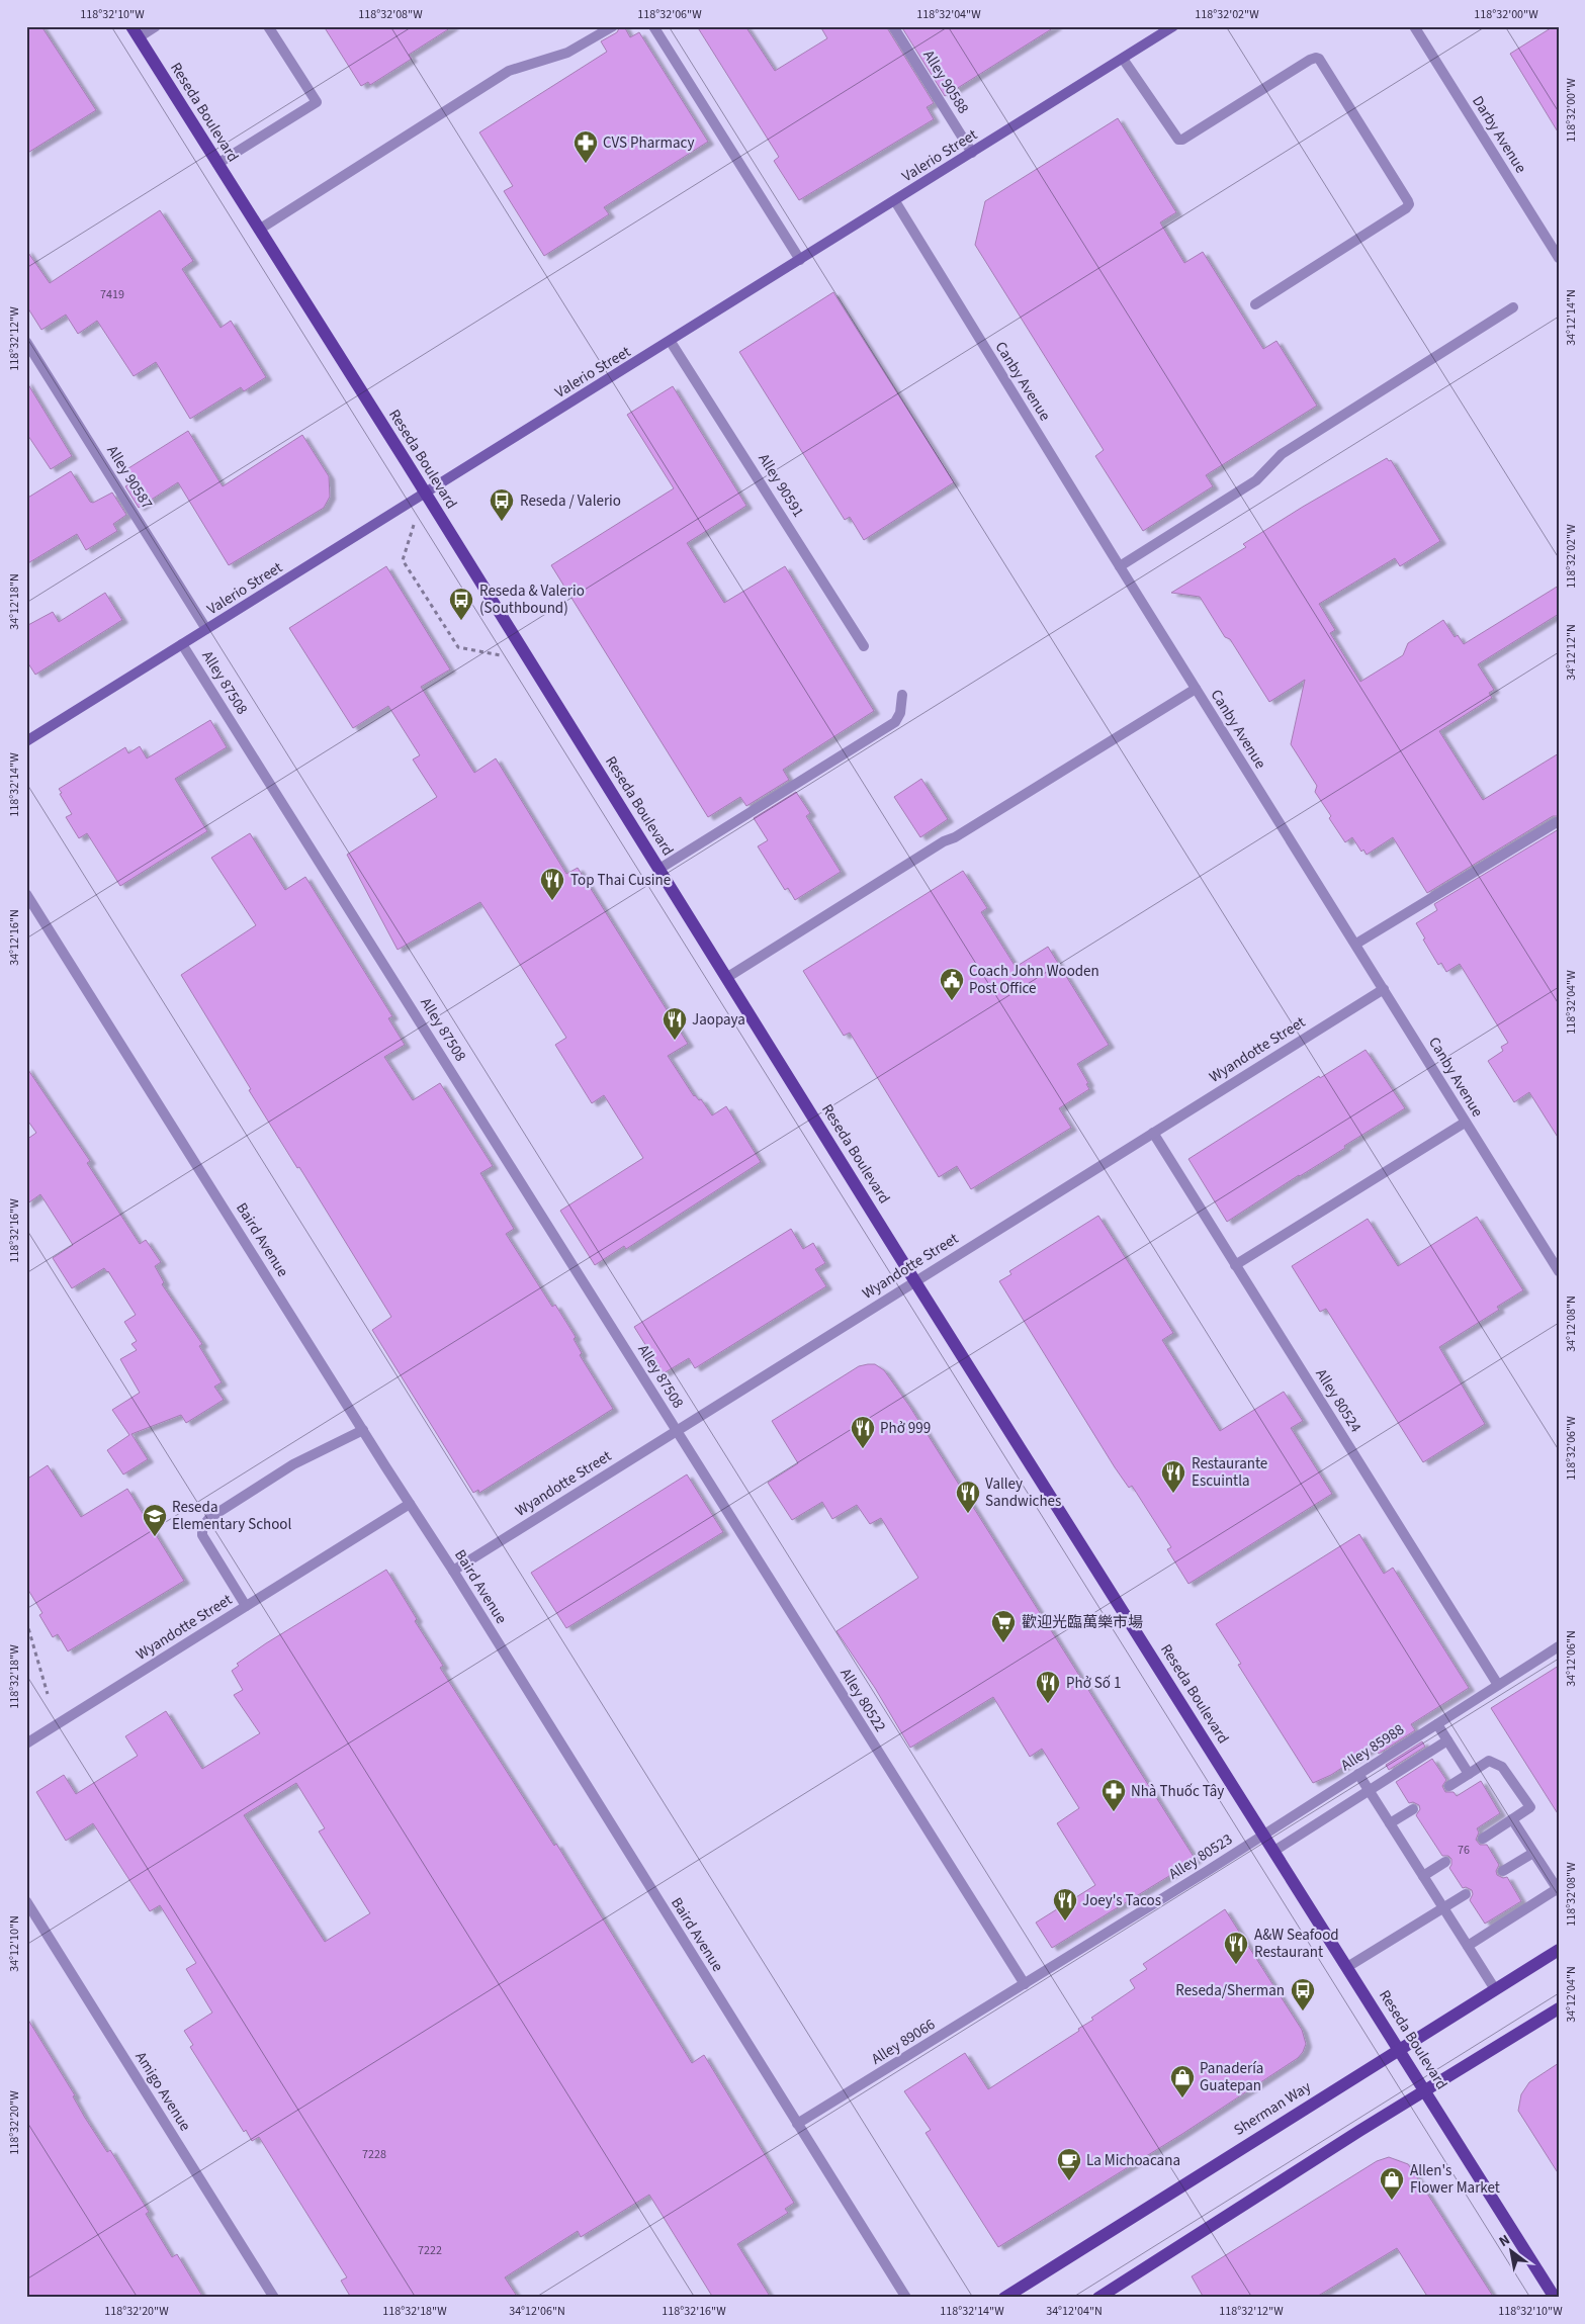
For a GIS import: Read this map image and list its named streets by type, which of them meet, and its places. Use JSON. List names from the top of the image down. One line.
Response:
{"streets":{"main road":["Reseda Boulevard","Sherman Way"],"street":["Alley 90588","Darby Avenue","Valerio Street","Canby Avenue","Alley 90587","Alley 90591","Alley 87508","Wyandotte Street","Baird Avenue","Alley 80524","Alley 80522","Alley 85988","Alley 80523","Alley 89066","Amigo Avenue"]},"crossings":[["Alley 90588","Valerio Street"],["Reseda Boulevard","Valerio Street"],["Reseda Boulevard","Wyandotte Street"],["Reseda Boulevard","Alley 85988"],["Reseda Boulevard","Alley 80523"],["Reseda Boulevard","Sherman Way"],["Valerio Street","Canby Avenue"],["Valerio Street","Alley 90587"],["Valerio Street","Alley 90591"],["Valerio Street","Alley 87508"],["Canby Avenue","Wyandotte Street"],["Alley 87508","Wyandotte Street"],["Alley 87508","Alley 80522"],["Wyandotte Street","Baird Avenue"],["Wyandotte Street","Alley 80524"],["Wyandotte Street","Alley 80522"],["Baird Avenue","Alley 89066"],["Alley 80524","Alley 85988"],["Alley 80522","Alley 80523"],["Alley 80522","Alley 89066"],["Alley 85988","Alley 80523"],["Alley 80523","Alley 89066"]],"places":{"pharmacy":["CVS Pharmacy","Nhà Thuốc Tây"],"bus stop":["Reseda / Valerio","Reseda & Valerio (Southbound)","Reseda/Sherman"],"restaurant":["Top Thai Cusine","Jaopaya","Phở 999","Restaurante Escuintla","Valley Sandwiches","Phở Số 1","Joey's Tacos","A&W Seafood Restaurant"],"public building":["Coach John Wooden Post Office"],"school or university":["Reseda Elementary School"],"supermarket":["歡迎光臨萬樂市場"],"shop":["Panadería Guatepan","Allen's Flower Market"],"cafe":["La Michoacana"]},"house_numbers":["7419","76","7228","7222"],"north":"top left","coordinates":["118°32'10\"W","118°32'08\"W","118°32'06\"W","118°32'04\"W","118°32'02\"W","118°32'00\"W","34°12'14\"N","118°32'12\"W","34°12'18\"N","34°12'12\"N","118°32'14\"W","34°12'16\"N","118°32'16\"W","34°12'08\"N","34°12'06\"N","118°32'18\"W","34°12'10\"N","34°12'04\"N","118°32'20\"W"]}
